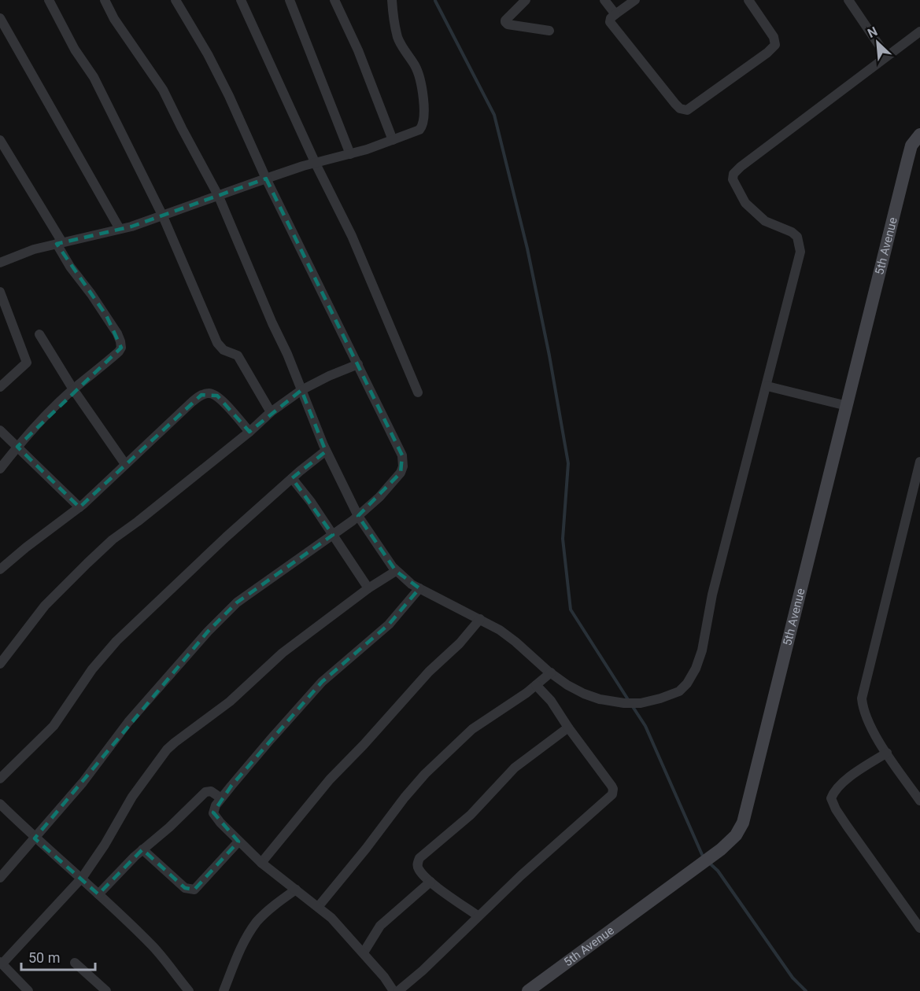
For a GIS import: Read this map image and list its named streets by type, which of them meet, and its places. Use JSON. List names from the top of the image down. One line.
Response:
{"streets":{"street":["5th Avenue"]},"scale_bar":"50 m","north":"top left"}
